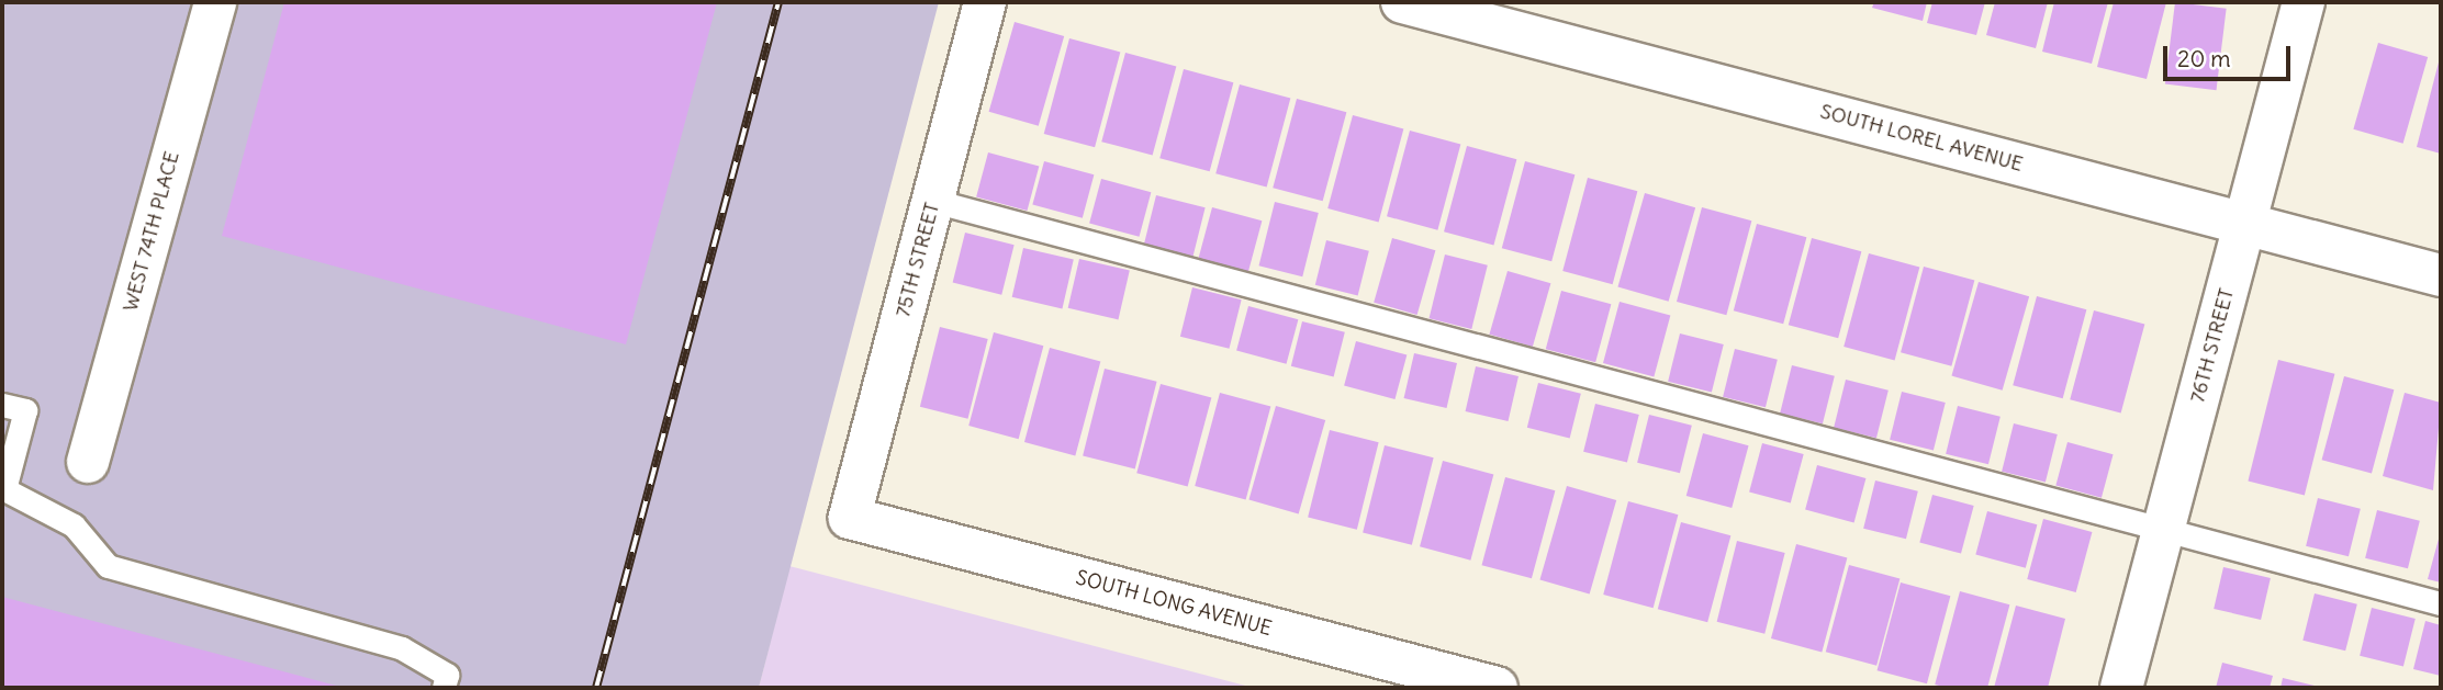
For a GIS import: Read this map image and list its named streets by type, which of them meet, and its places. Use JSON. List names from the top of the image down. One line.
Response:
{"streets":{"street":["SOUTH LOREL AVENUE","WEST 74TH PLACE","75TH STREET","76TH STREET","SOUTH LONG AVENUE"]},"crossings":[["SOUTH LOREL AVENUE","76TH STREET"],["75TH STREET","SOUTH LONG AVENUE"]],"scale_bar":"20 m"}
